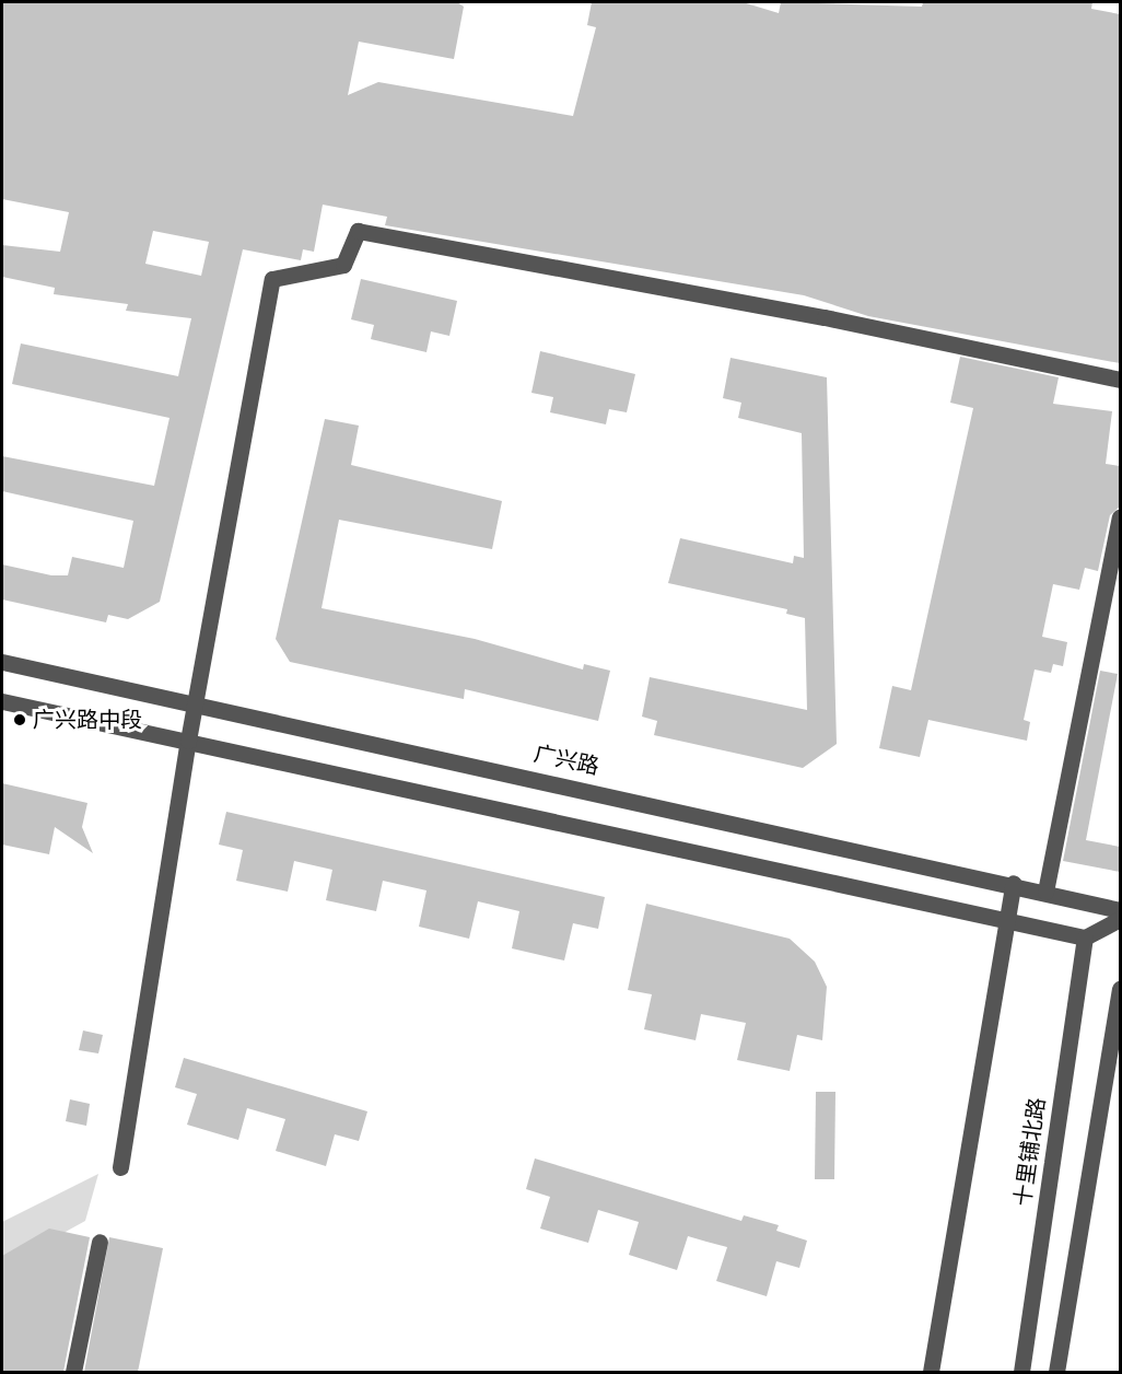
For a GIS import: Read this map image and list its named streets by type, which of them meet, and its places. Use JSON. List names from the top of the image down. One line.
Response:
{"streets":{"street":["广兴路","十里铺北路"]},"places":["广兴路中段"]}
